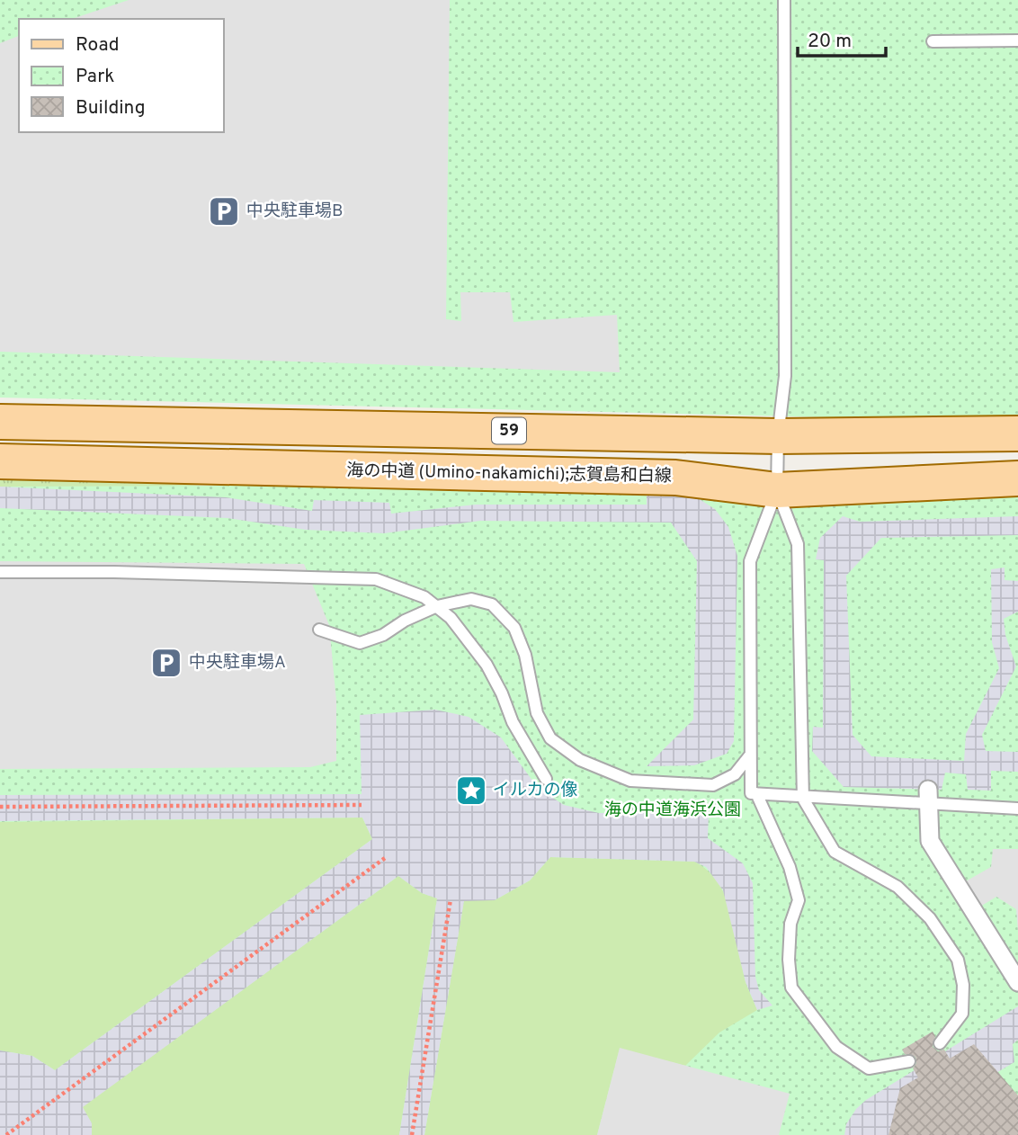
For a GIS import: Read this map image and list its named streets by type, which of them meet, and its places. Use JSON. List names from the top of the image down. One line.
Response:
{"streets":{"main road":["59","海の中道 (Umino-nakamichi);志賀島和白線"]},"parks":["海の中道海浜公園"],"places":{"parking":["中央駐車場B","中央駐車場A"],"place":["イルカの像"]},"legend":["Road","Park","Building"],"scale_bar":"20 m"}
